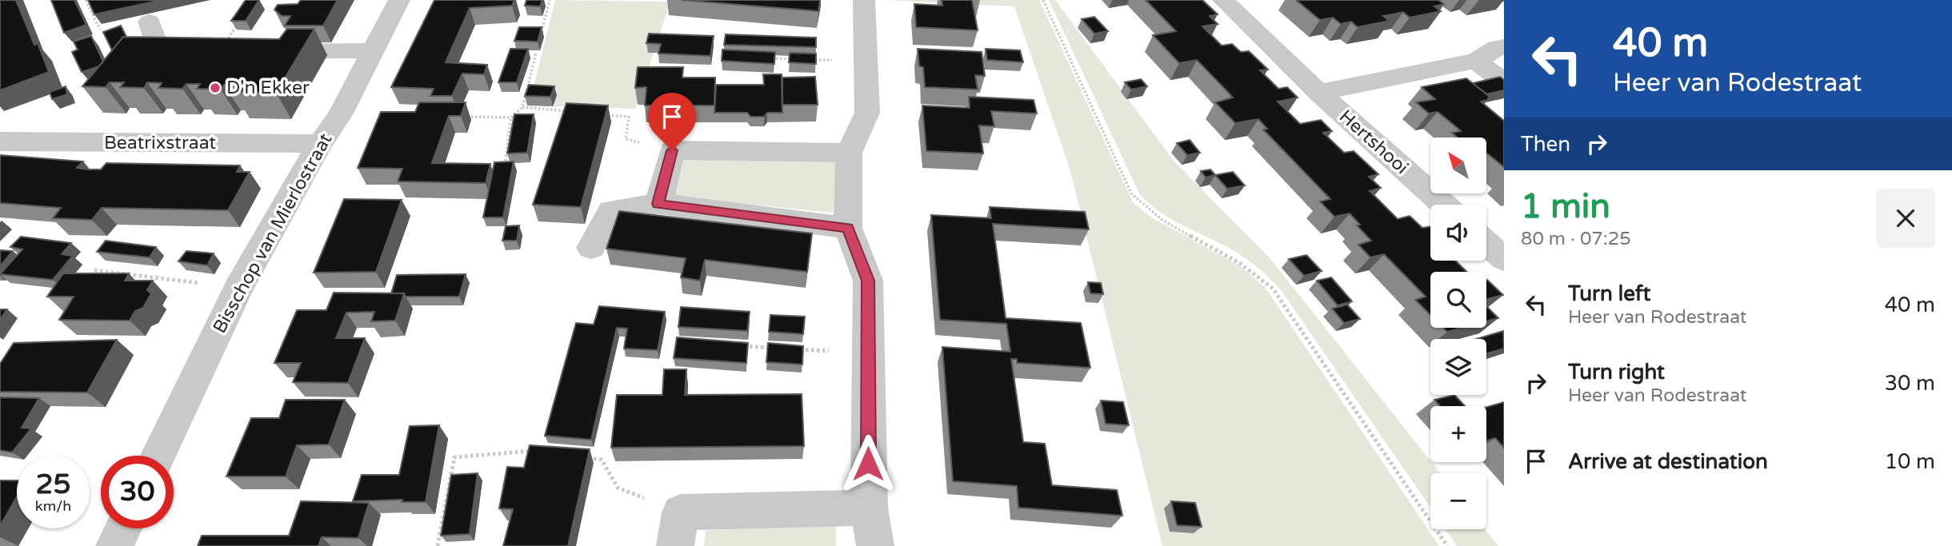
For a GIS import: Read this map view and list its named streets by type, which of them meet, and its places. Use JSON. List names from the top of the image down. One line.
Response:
{"streets":{"street":["Hertshooi","Beatrixstraat","Bisschop van Mierlostraat"]},"crossings":[["Beatrixstraat","Bisschop van Mierlostraat"]],"places":["D'n Ekker"],"north":"top left","page":{"turn":["40 m","Heer van Rodestraat"],"then":"Then","map_buttons":["+","−"],"heading":["1 min","80 m · 07:25"],"list":[{"name":"Turn left","note":"Heer van Rodestraat","value":"40 m"},{"name":"Turn right","note":"Heer van Rodestraat","value":"30 m"},{"name":"Arrive at destination","value":"10 m"}],"speed":"25 km/h","limit":"30"}}
